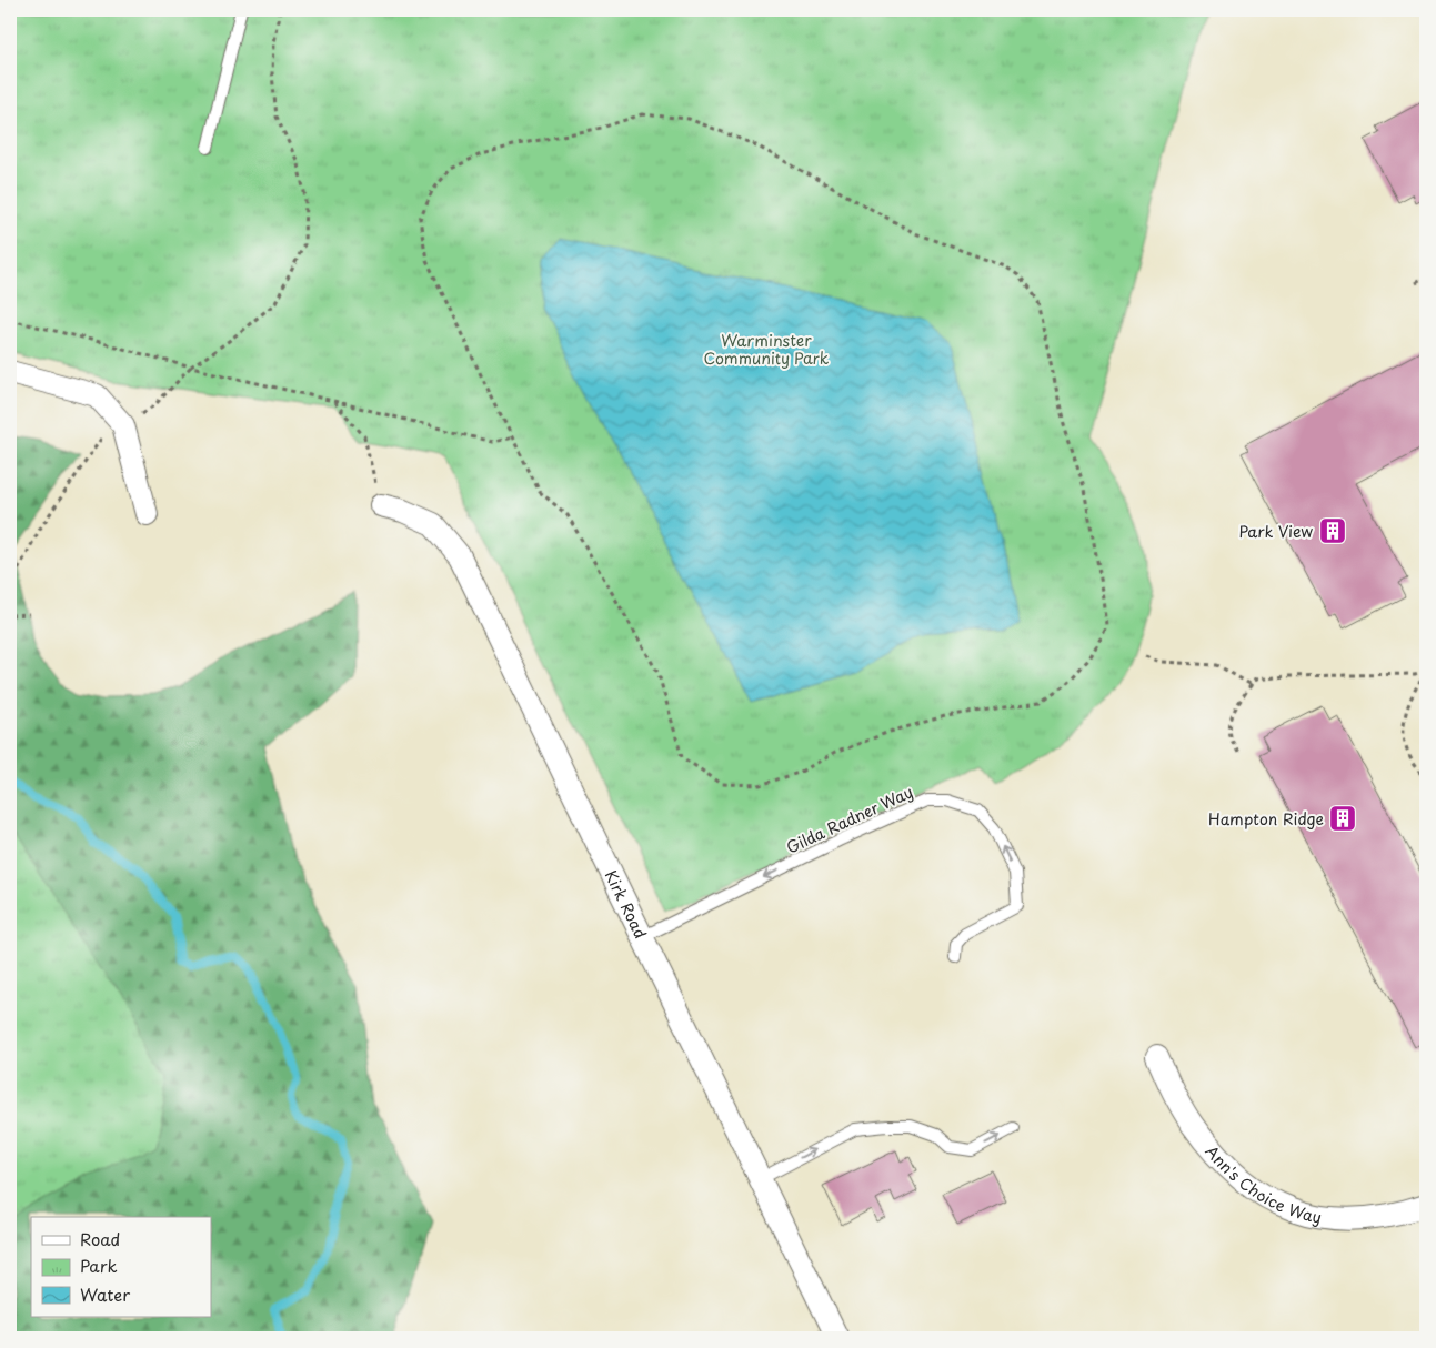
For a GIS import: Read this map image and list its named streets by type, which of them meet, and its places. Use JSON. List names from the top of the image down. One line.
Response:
{"streets":{"street":["Kirk Road","Ann's Choice Way"],"lane":["Gilda Radner Way"]},"crossings":[["Gilda Radner Way","Kirk Road"]],"parks":["Warminster Community Park"],"places":{"building":["Park View","Hampton Ridge"]},"legend":["Road","Park","Water"]}
